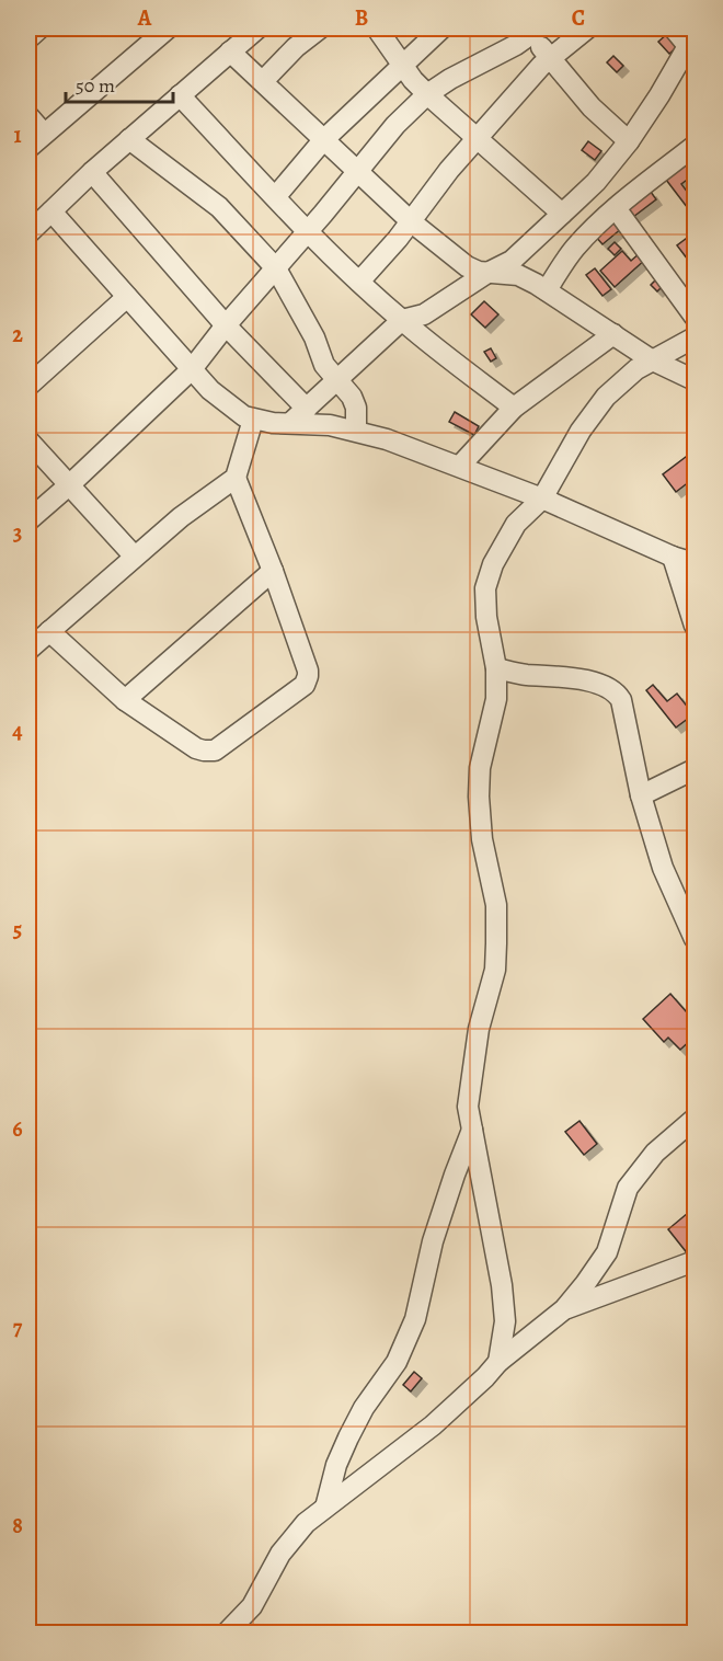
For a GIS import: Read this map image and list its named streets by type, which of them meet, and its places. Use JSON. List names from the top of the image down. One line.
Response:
{"scale_bar":"50 m","grid":{"columns":["A","B","C"],"rows":["1","2","3","4","5","6","7","8"]}}
